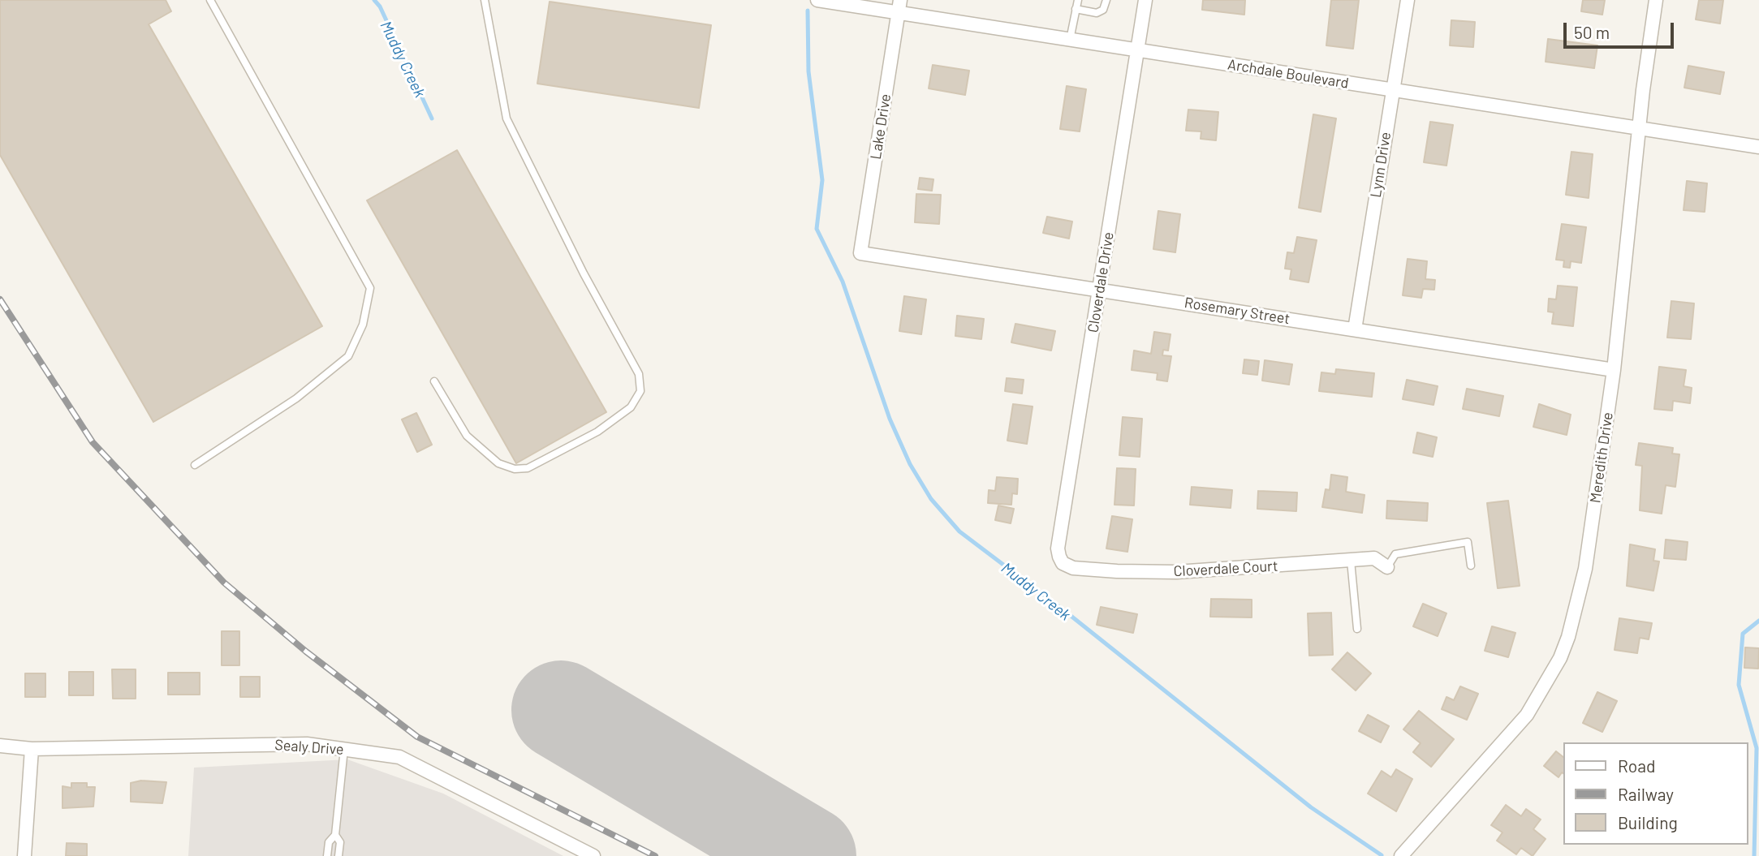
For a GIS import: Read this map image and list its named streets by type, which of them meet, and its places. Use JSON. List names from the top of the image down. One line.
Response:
{"streets":{"street":["Archdale Boulevard","Lake Drive","Lynn Drive","Cloverdale Drive","Rosemary Street","Meredith Drive","Cloverdale Court","Sealy Drive"]},"crossings":[["Archdale Boulevard","Lake Drive"],["Archdale Boulevard","Lynn Drive"],["Archdale Boulevard","Cloverdale Drive"],["Archdale Boulevard","Meredith Drive"],["Lake Drive","Rosemary Street"],["Lynn Drive","Rosemary Street"],["Cloverdale Drive","Rosemary Street"],["Cloverdale Drive","Cloverdale Court"],["Rosemary Street","Meredith Drive"]],"water":["Muddy Creek"],"legend":["Road","Railway","Building"],"scale_bar":"50 m"}
